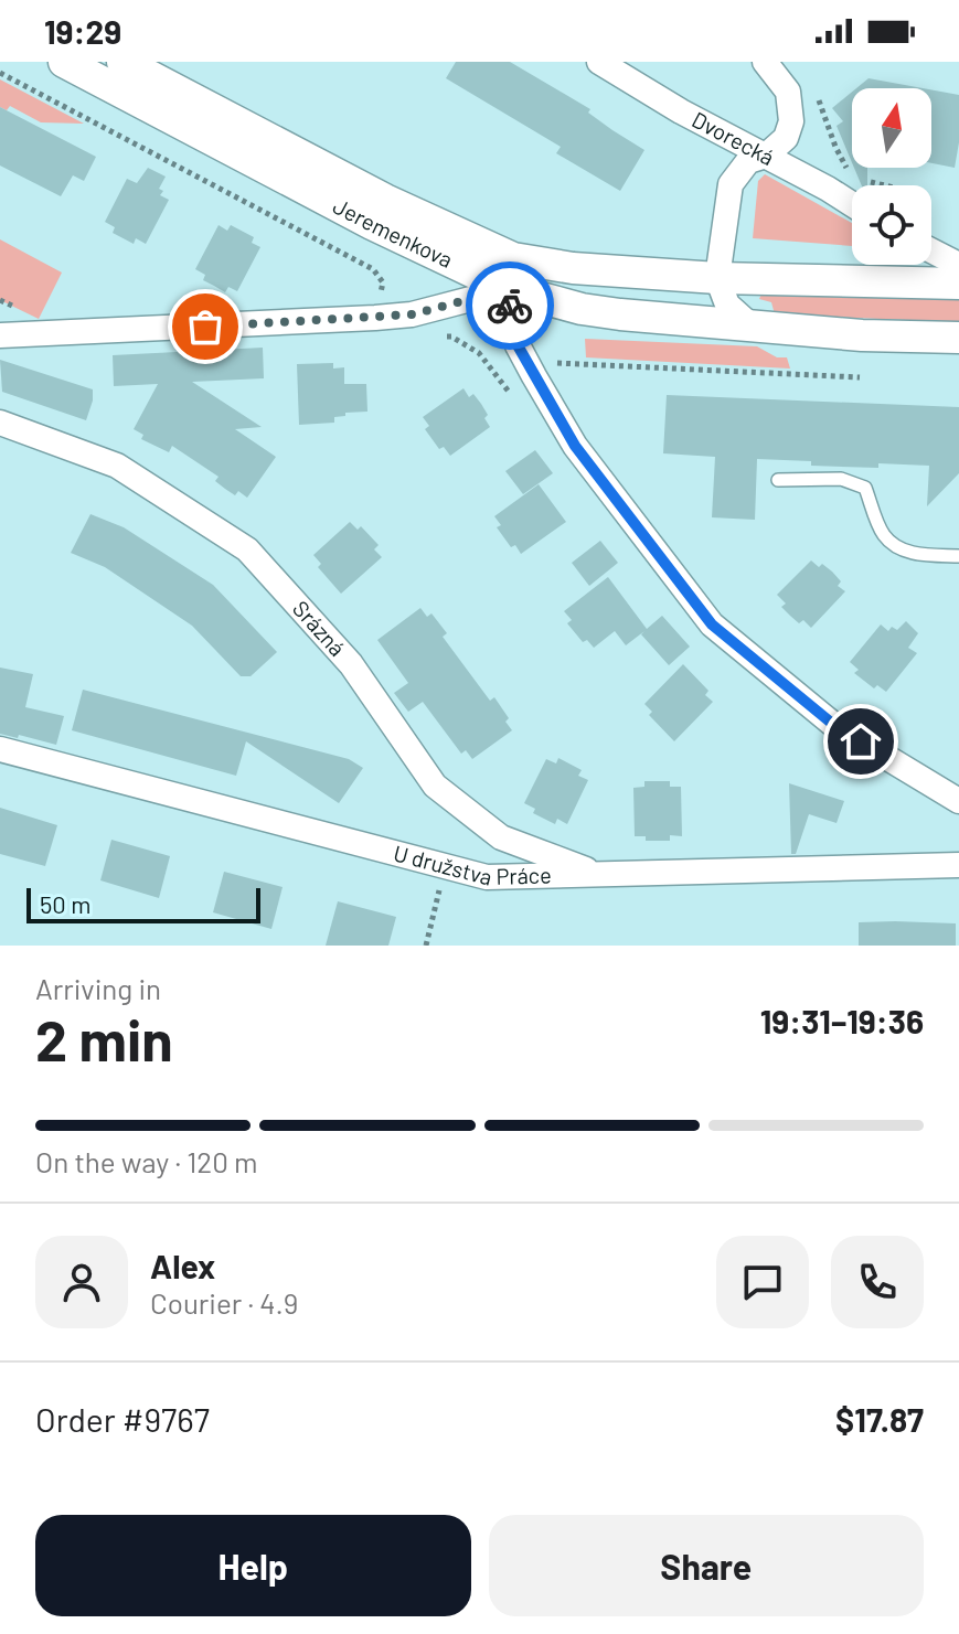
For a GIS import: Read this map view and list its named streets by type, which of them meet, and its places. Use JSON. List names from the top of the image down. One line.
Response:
{"streets":{"street":["Dvorecká","Jeremenkova","Srázná","U družstva Práce"]},"crossings":[["Srázná","U družstva Práce"]],"scale_bar":"50 m","north":"top","page":{"status":"19:29","scale":"50 m","heading":["2 min","Arriving in","19:31–19:36"],"panel":["Alex","Courier · 4.9","Order #9767","$17.87"],"bar":"On the way · 120 m","buttons":["Help","Share"]}}
